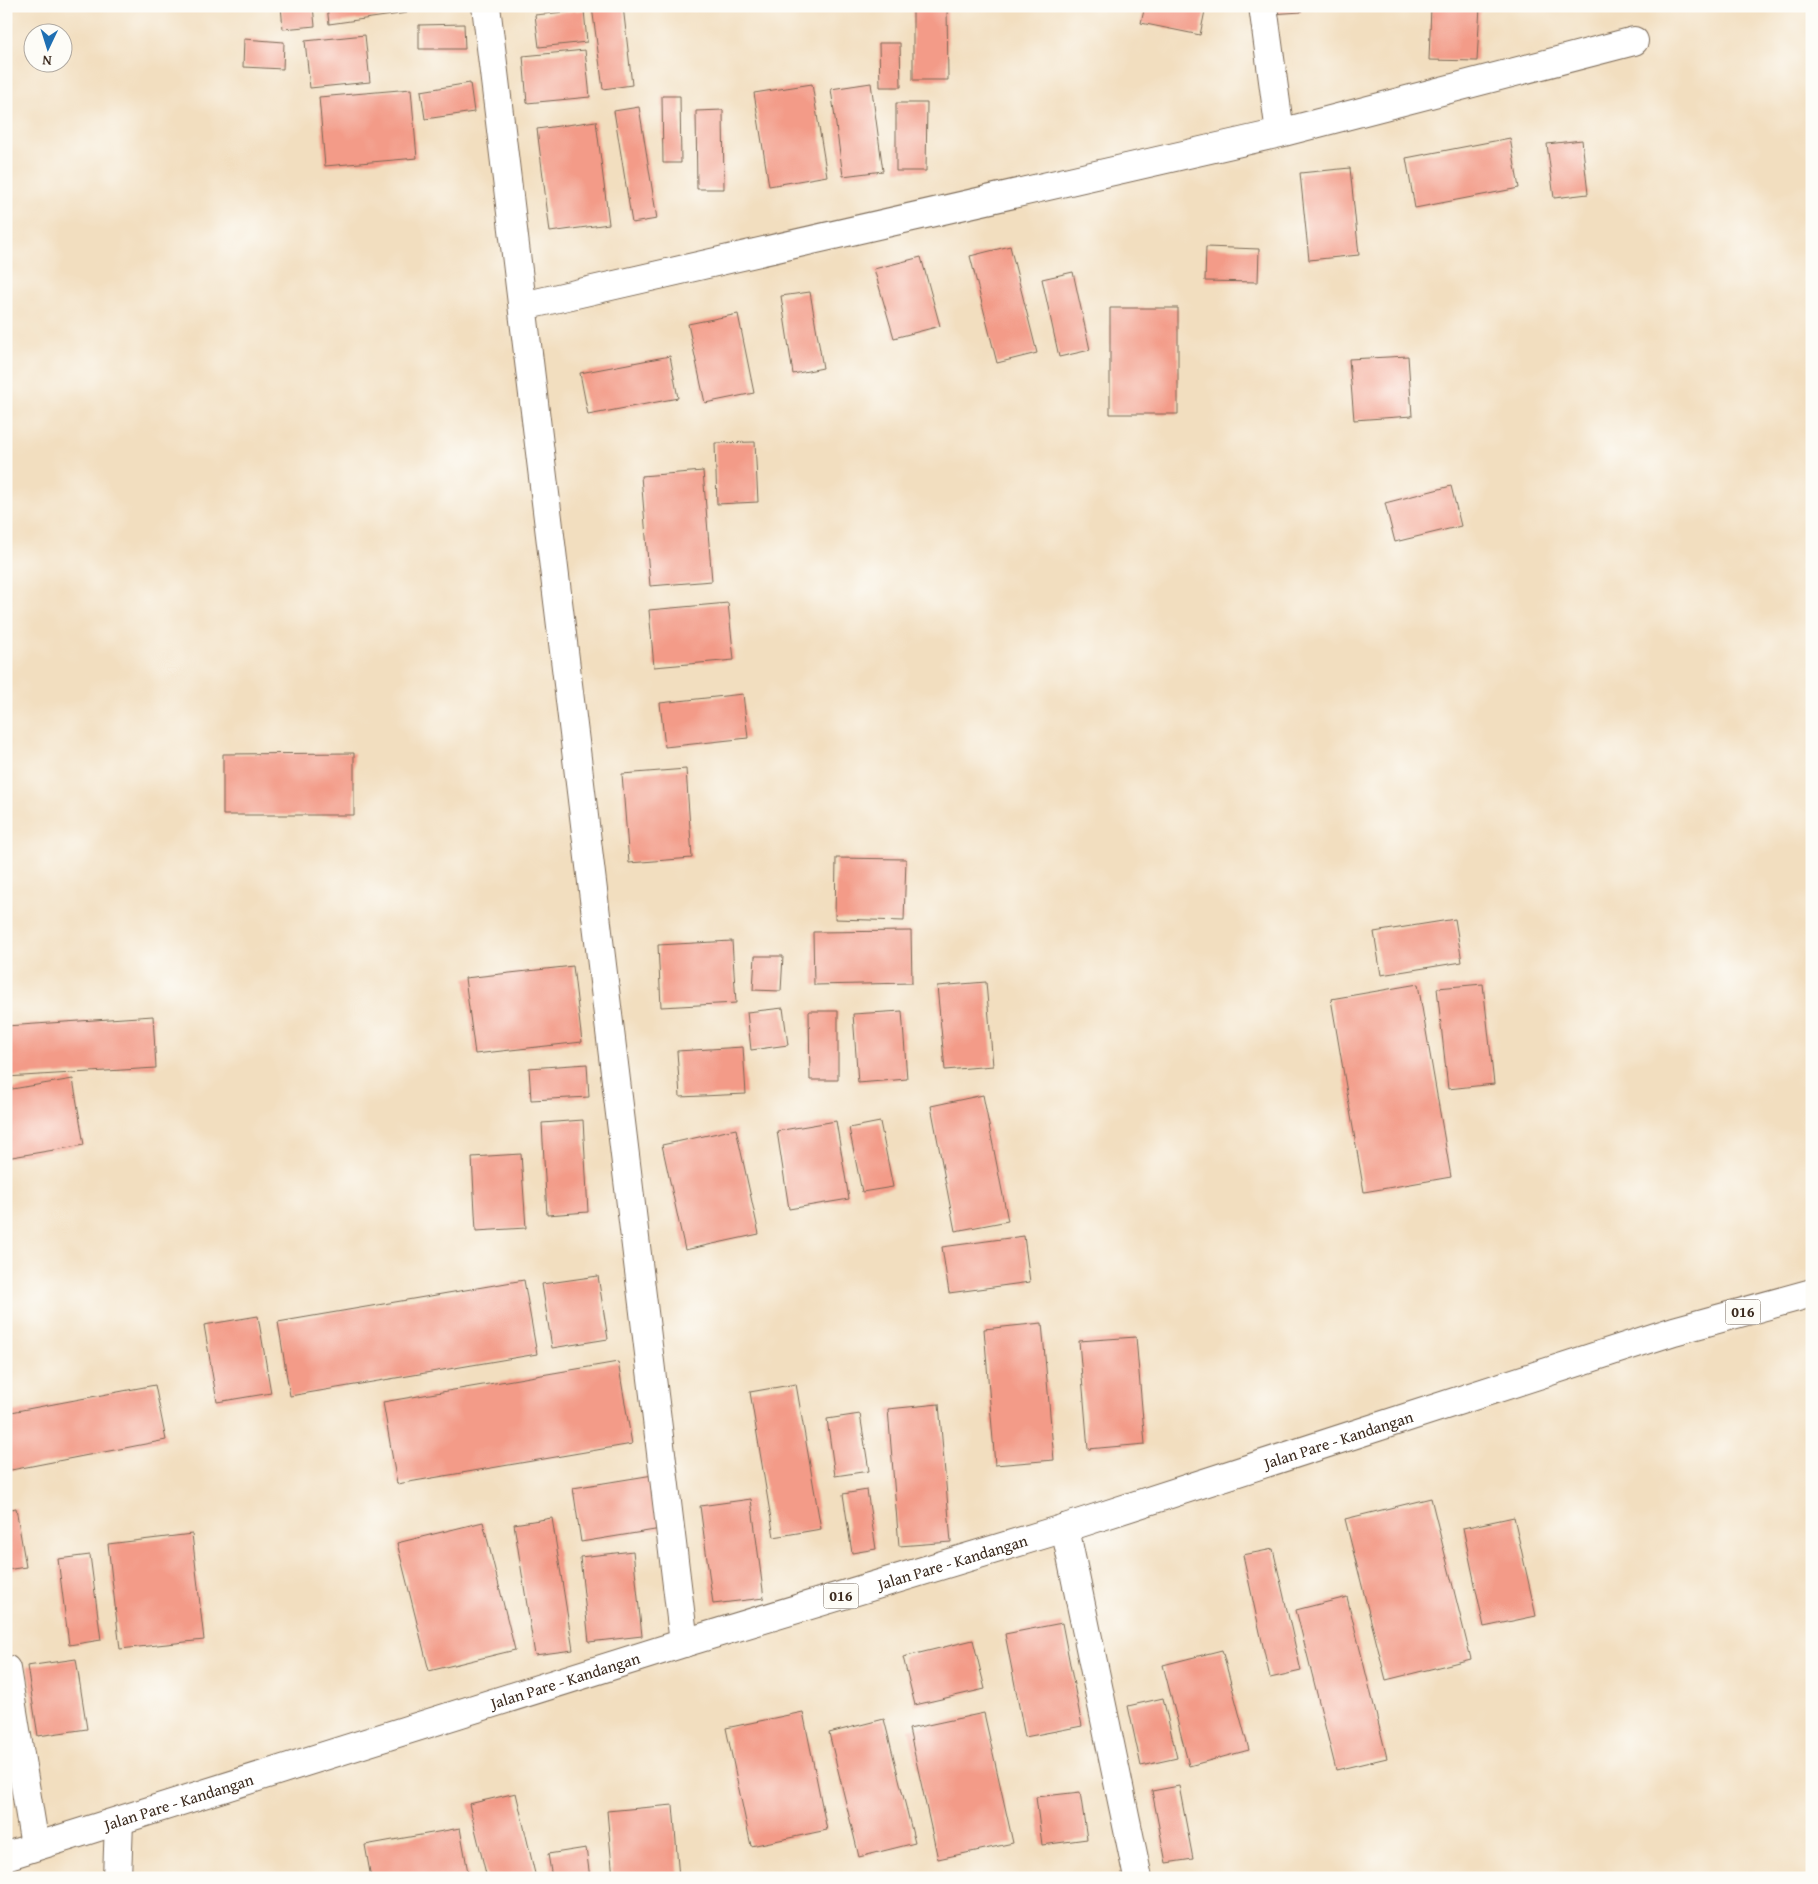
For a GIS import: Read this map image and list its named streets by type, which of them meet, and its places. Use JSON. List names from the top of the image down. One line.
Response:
{"streets":{"street":["016","Jalan Pare - Kandangan"]},"north":"bottom"}
